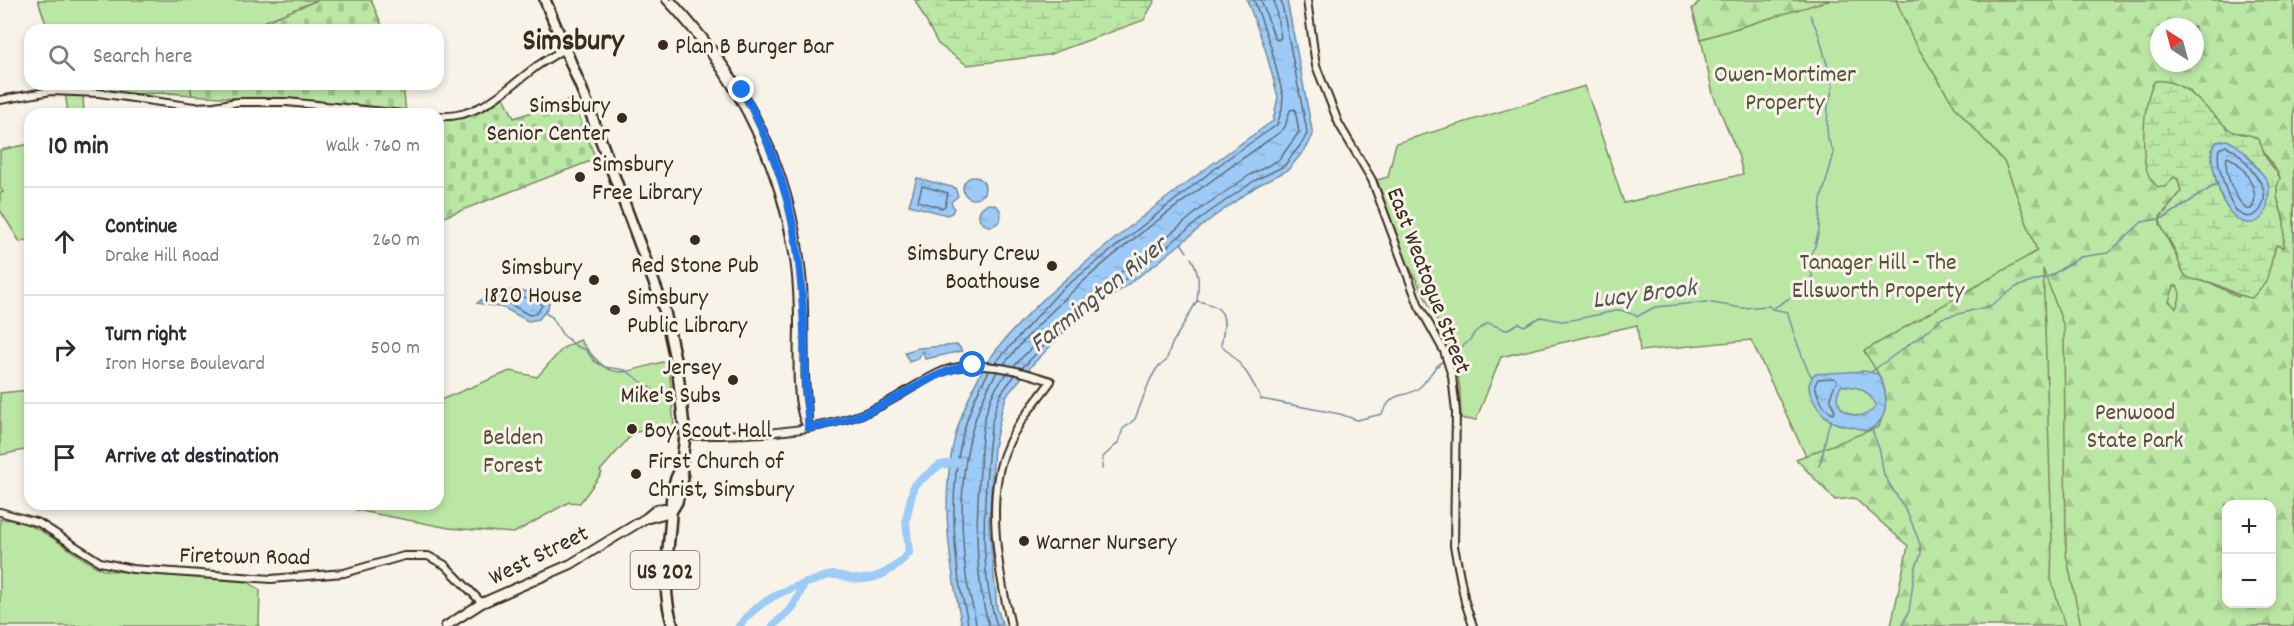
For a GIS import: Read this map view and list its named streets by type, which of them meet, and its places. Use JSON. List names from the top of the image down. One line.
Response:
{"streets":{"highway":["US 202"],"main road":["West Street"],"street":["East Weatogue Street","Firetown Road"]},"crossings":[["West Street","Firetown Road"],["West Street","US 202"]],"districts":["Simsbury"],"water":["Lucy Brook","Farmington River"],"parks":["Owen-Mortimer Property","Tanager Hill - The Ellsworth Property","Penwood State Park","Belden Forest"],"places":["Plan B Burger Bar","Simsbury Senior Center","Simsbury Free Library","Red Stone Pub","Simsbury Crew Boathouse","Simsbury 1820 House","Simsbury Public Library","Jersey Mike's Subs","Boy Scout Hall","First Church of Christ, Simsbury","Warner Nursery"],"north":"top left","page":{"search":"Search here","heading":["10 min","Walk · 760 m"],"list":[["Continue","Drake Hill Road","260 m"],["Turn right","Iron Horse Boulevard","500 m"],"Arrive at destination"],"map_buttons":["+","−"]}}
